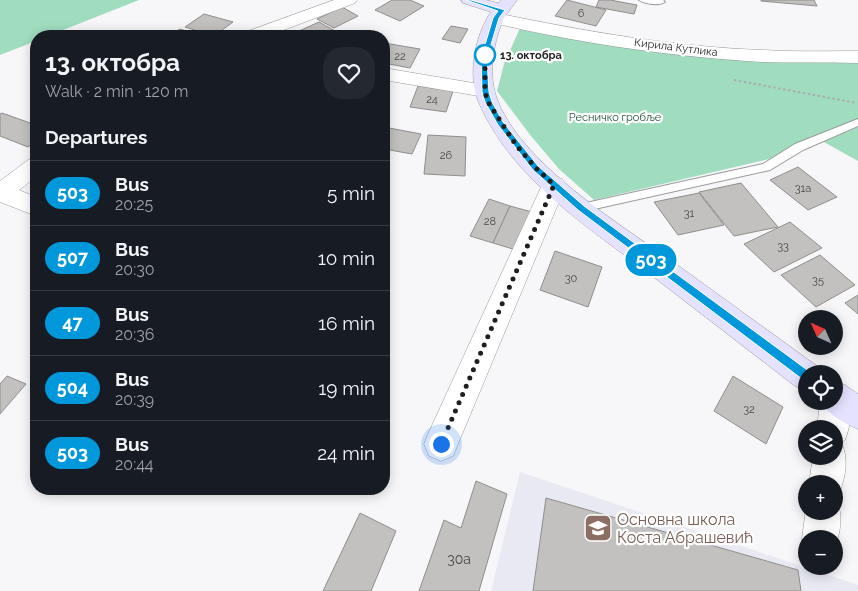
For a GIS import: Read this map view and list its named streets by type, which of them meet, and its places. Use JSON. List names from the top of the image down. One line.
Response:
{"streets":{"street":["Кирила Кутлика"]},"parks":["Ресничко гробље"],"places":{"other":["13. октобра"],"school or university":["Основна школа Коста Абрашевић"]},"lines":["bus line 503"],"house_numbers":["6","22","24","26","31a","31","28","33","30","35","32","30a"],"north":"top left","page":{"on_map":"503","heading":[["13. октобра","Walk · 2 min · 120 m"],"Departures"],"list":[{"mark":"503","name":"Bus","note":"20:25","value":"5 min"},{"mark":"507","name":"Bus","note":"20:30","value":"10 min"},{"mark":"47","name":"Bus","note":"20:36","value":"16 min"},{"mark":"504","name":"Bus","note":"20:39","value":"19 min"},{"mark":"503","name":"Bus","note":"20:44","value":"24 min"}],"map_buttons":["+","−"]}}
